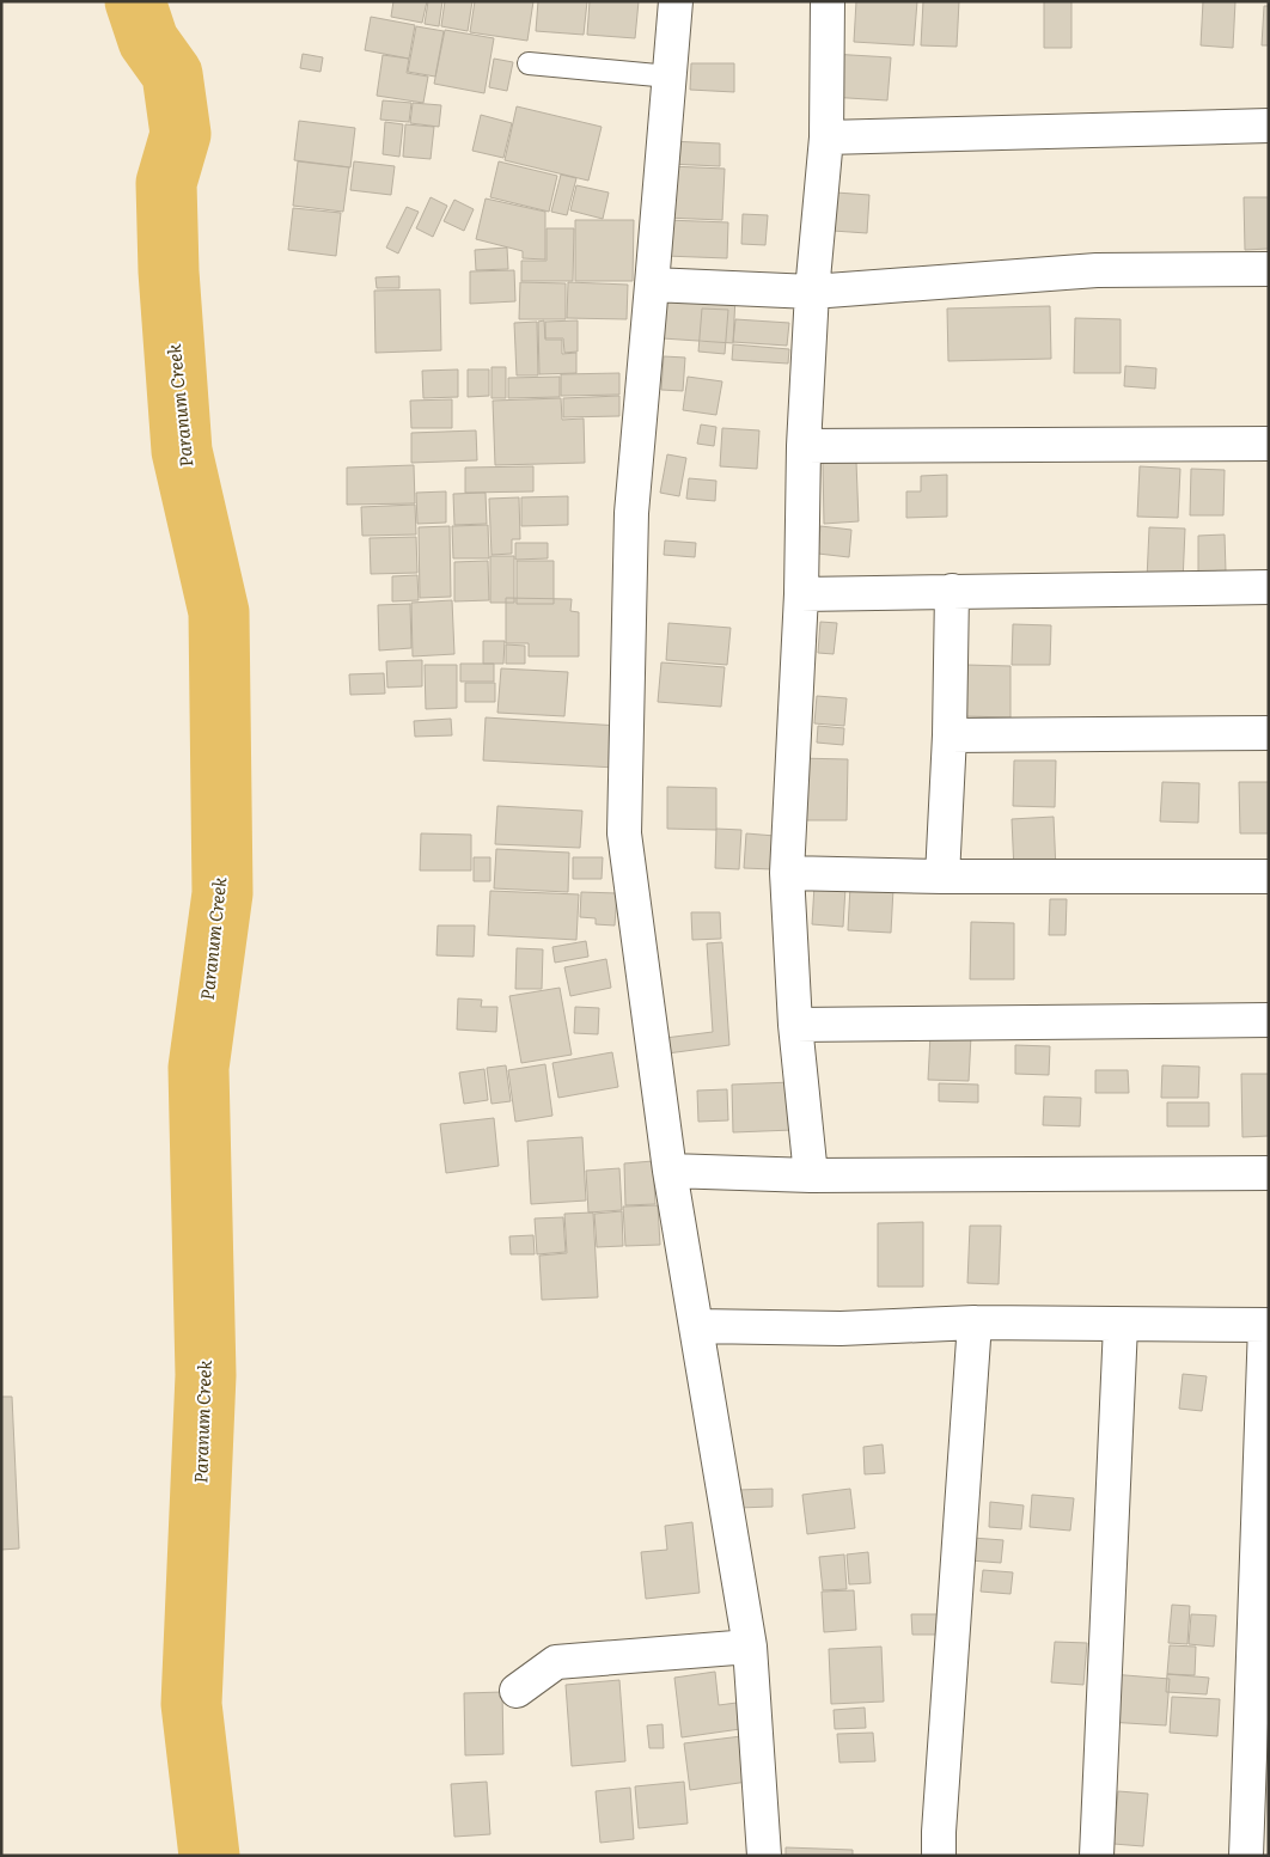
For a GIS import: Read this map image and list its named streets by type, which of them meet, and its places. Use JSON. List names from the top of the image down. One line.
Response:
{"water":["Paranum Creek"]}
